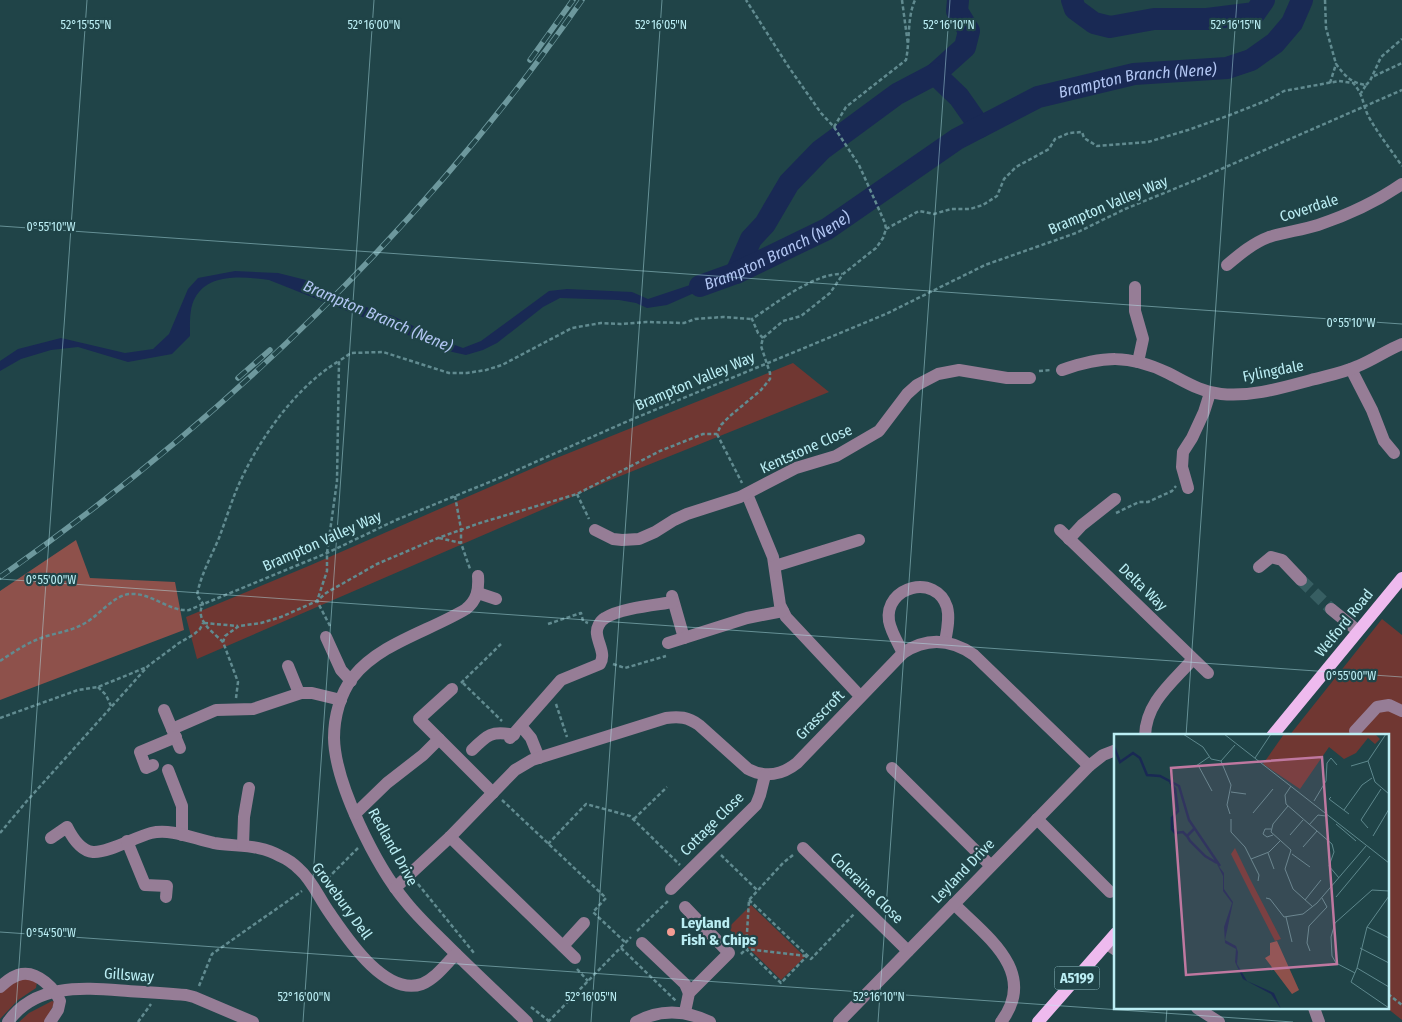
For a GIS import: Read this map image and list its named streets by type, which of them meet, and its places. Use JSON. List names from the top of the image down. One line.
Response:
{"streets":{"main road":["Welford Road","A5199"],"street":["Coverdale","Fylingdale","Kentstone Close","Delta Way","Grasscroft","Cottage Close","Redland Drive","Leyland Drive","Coleraine Close","Grovebury Dell","Gillsway"],"path":["Brampton Valley Way"]},"crossings":[["Grasscroft","Cottage Close"],["Grasscroft","Leyland Drive"],["Redland Drive","Grovebury Dell"],["Leyland Drive","Coleraine Close"]],"water":["Brampton Branch (Nene)"],"places":["Leyland Fish & Chips"],"coordinates":["52°15'55\"N","52°16'00\"N","52°16'05\"N","52°16'10\"N","52°16'15\"N","0°55'10\"W","0°55'00\"W","0°54'50\"W"]}
